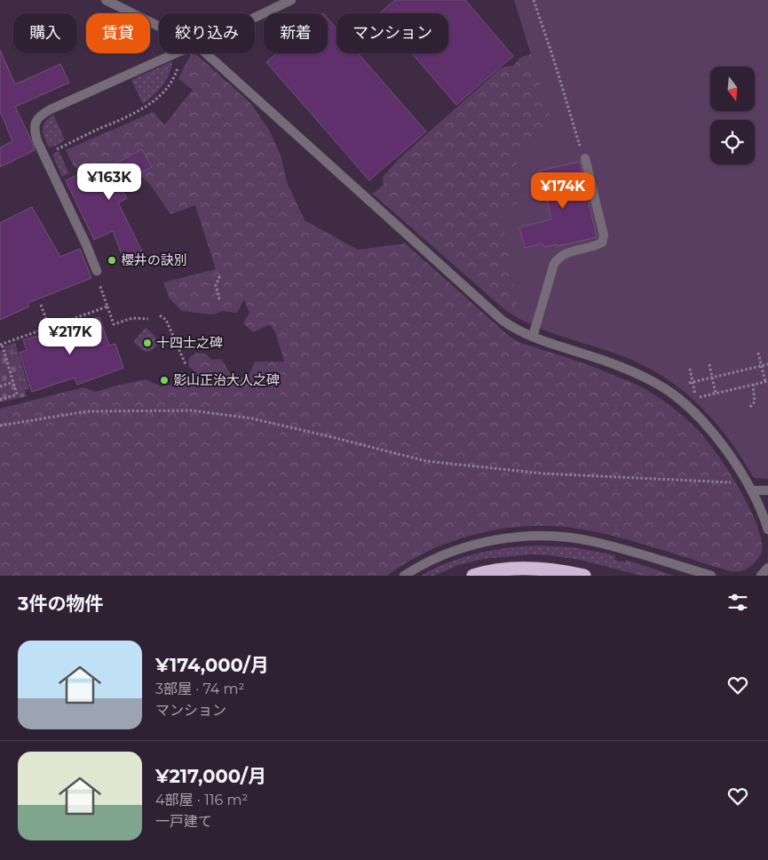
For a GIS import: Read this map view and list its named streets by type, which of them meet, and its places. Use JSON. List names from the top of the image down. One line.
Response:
{"places":["櫻井の訣別","十四士之碑","影山正治大人之碑"],"north":"bottom","page":{"chip":["購入","賃貸","絞り込み","新着","マンション"],"price":["¥163K","¥174K","¥217K"],"heading":"3件の物件","list":[{"name":"¥174,000/月","note":"3部屋 · 74 m² · マンション"},{"name":"¥217,000/月","note":"4部屋 · 116 m² · 一戸建て"}]}}
